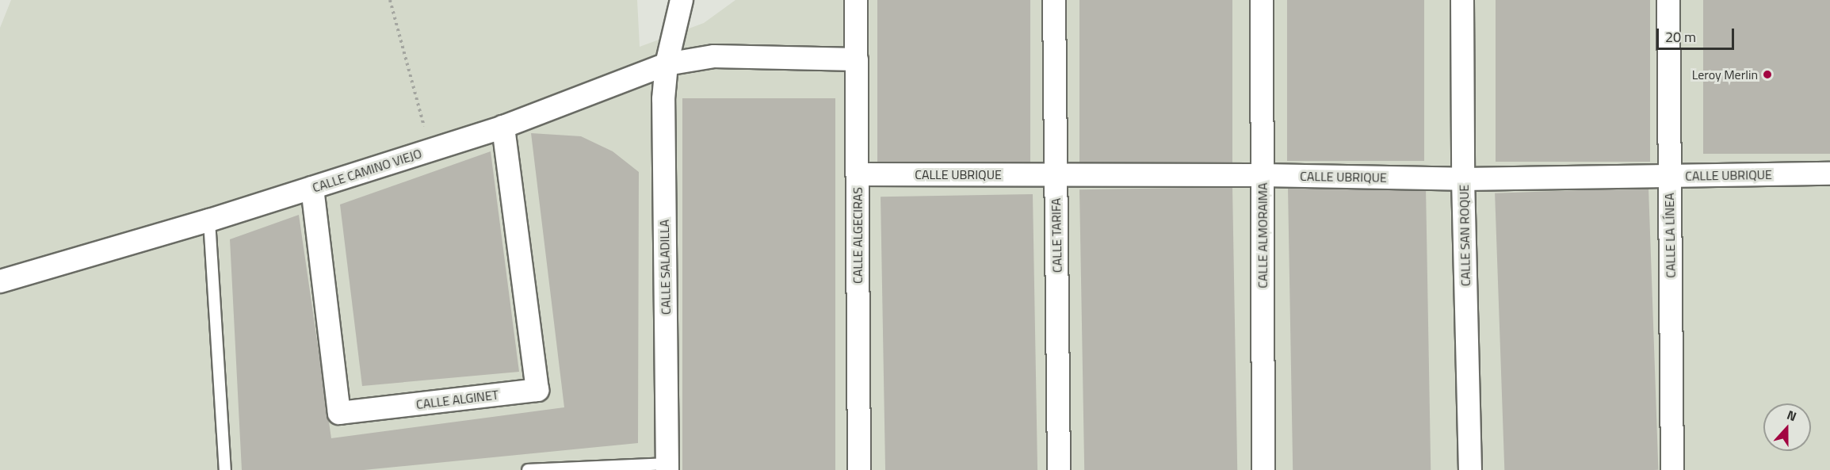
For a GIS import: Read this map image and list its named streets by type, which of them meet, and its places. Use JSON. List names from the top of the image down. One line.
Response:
{"streets":{"street":["CALLE CAMINO VIEJO","CALLE UBRIQUE","CALLE ALGECIRAS","CALLE TARIFA","CALLE ALMORAIMA","CALLE SAN ROQUE","CALLE LA LÍNEA","CALLE SALADILLA","CALLE ALGINET"]},"crossings":[["CALLE CAMINO VIEJO","CALLE ALGECIRAS"],["CALLE CAMINO VIEJO","CALLE SALADILLA"],["CALLE CAMINO VIEJO","CALLE ALGINET"],["CALLE UBRIQUE","CALLE ALGECIRAS"],["CALLE UBRIQUE","CALLE TARIFA"],["CALLE UBRIQUE","CALLE ALMORAIMA"],["CALLE UBRIQUE","CALLE SAN ROQUE"],["CALLE UBRIQUE","CALLE LA LÍNEA"]],"places":["Leroy Merlin"],"scale_bar":"20 m","north":"top"}
